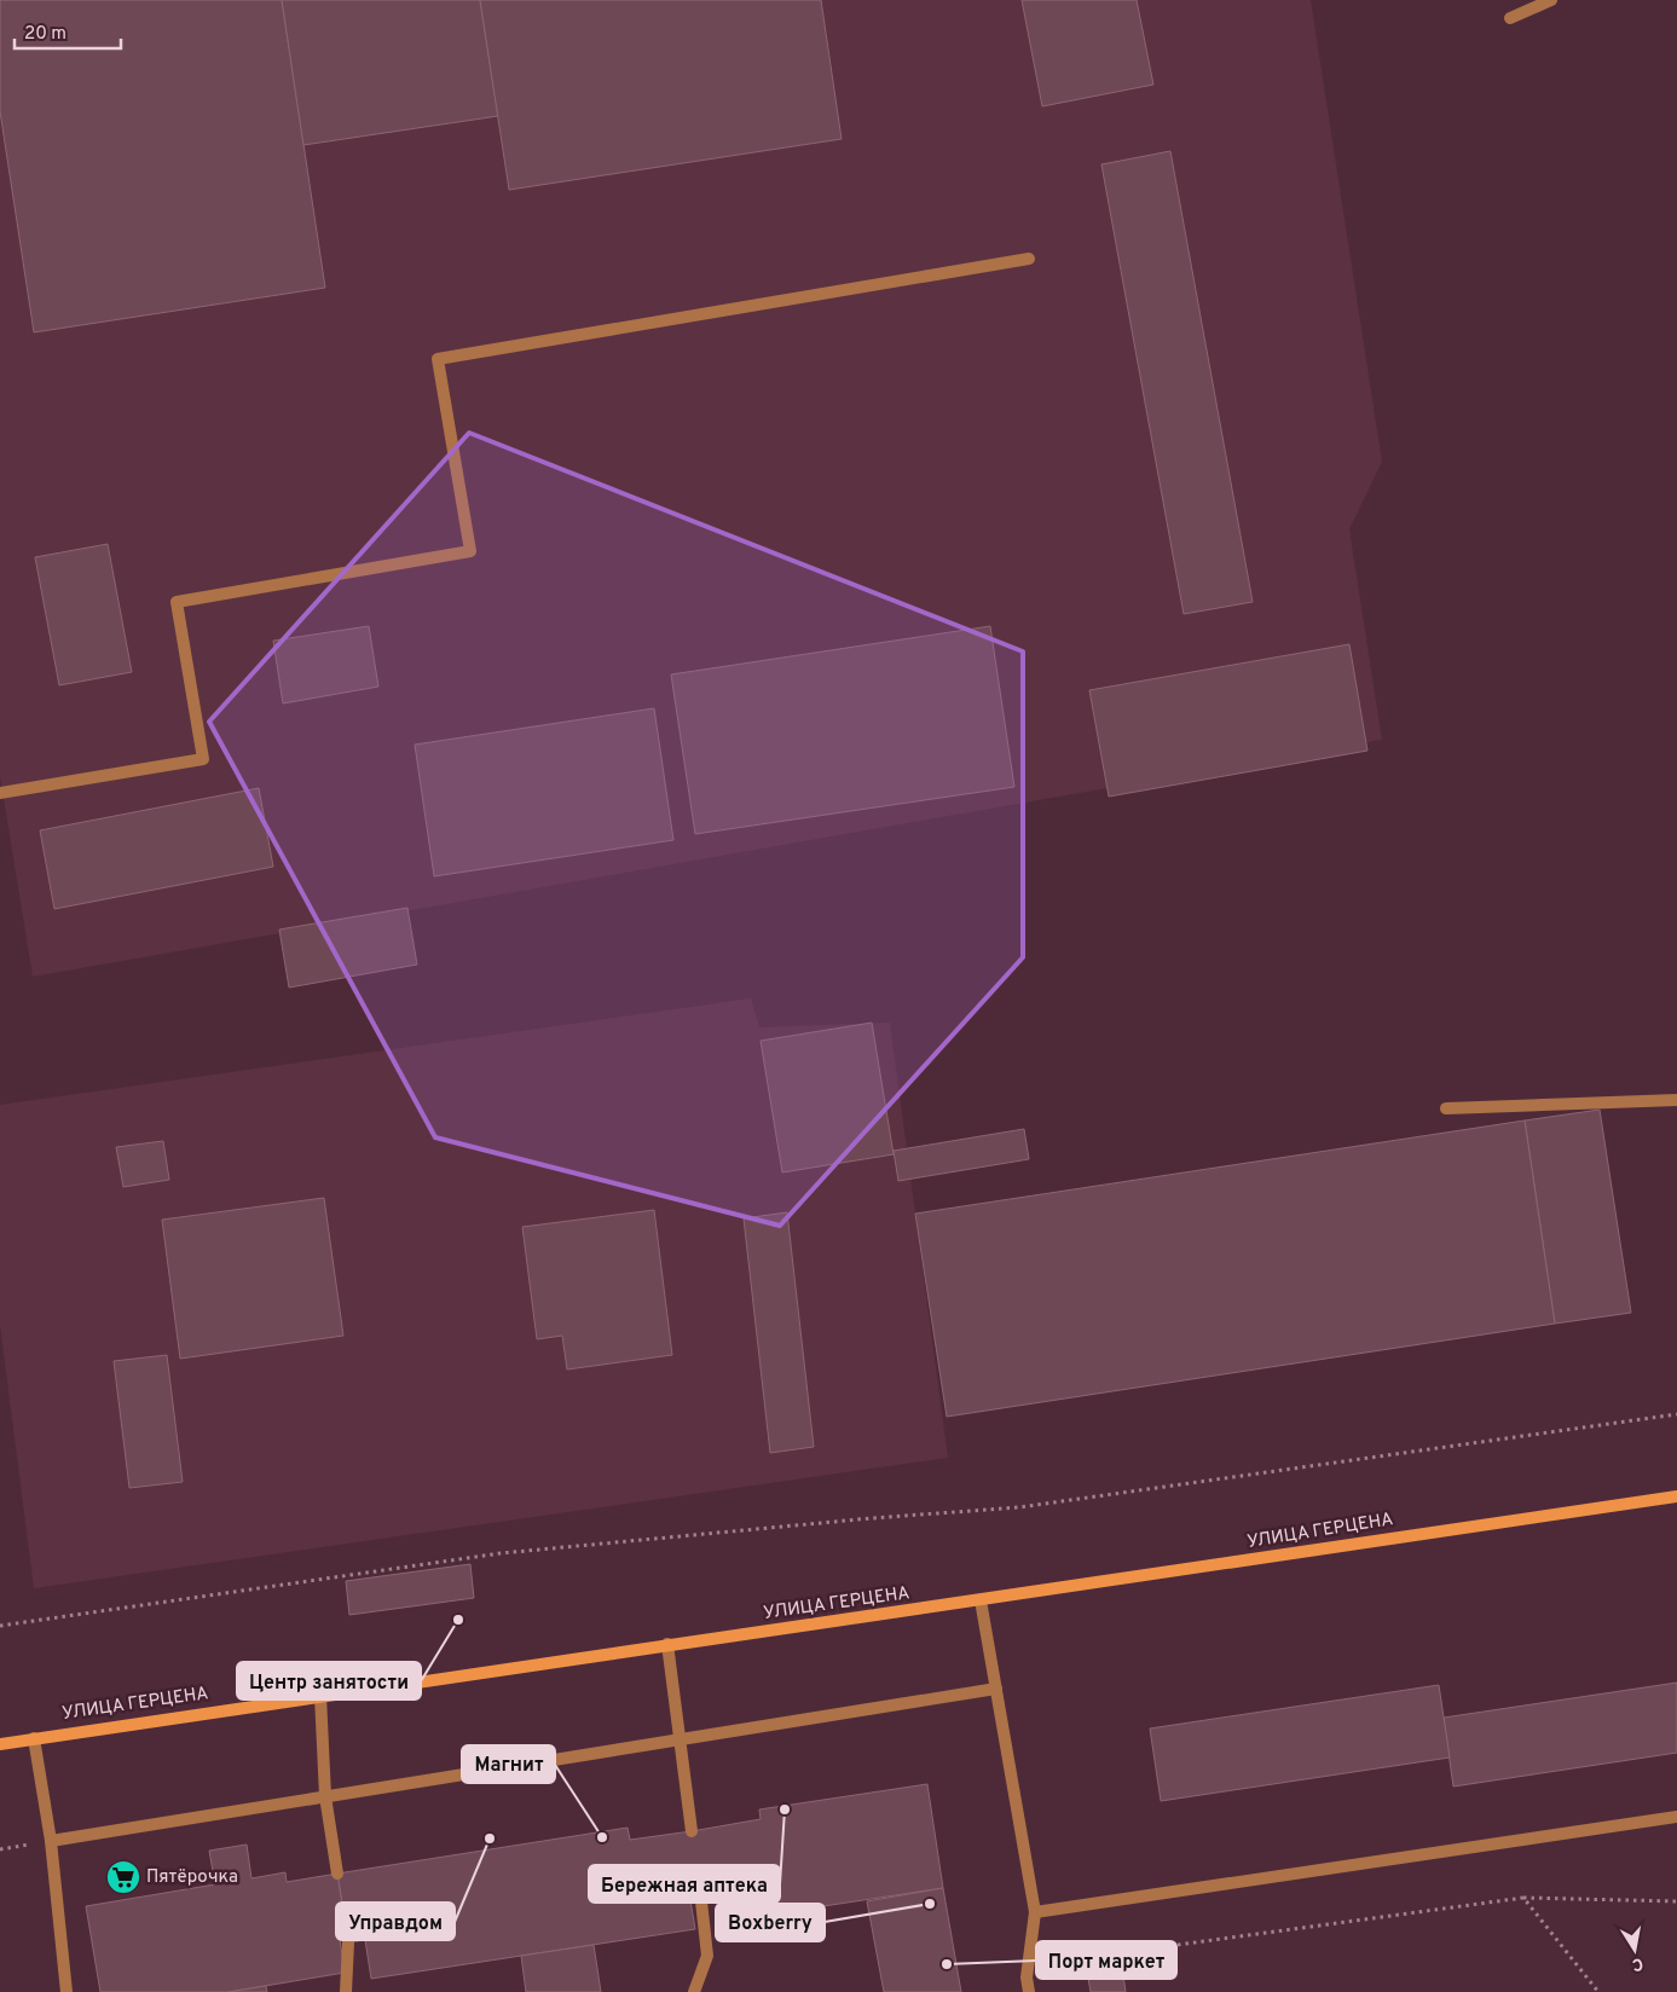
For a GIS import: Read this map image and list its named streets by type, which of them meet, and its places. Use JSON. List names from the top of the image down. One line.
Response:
{"streets":{"main road":["УЛИЦА ГЕРЦЕНА"]},"places":{"other":["Центр занятости","Бережная аптека","Магнит","Управдом","Boxberry","Порт маркет"],"supermarket":["Пятёрочка"]},"scale_bar":"20 m","north":"bottom"}
